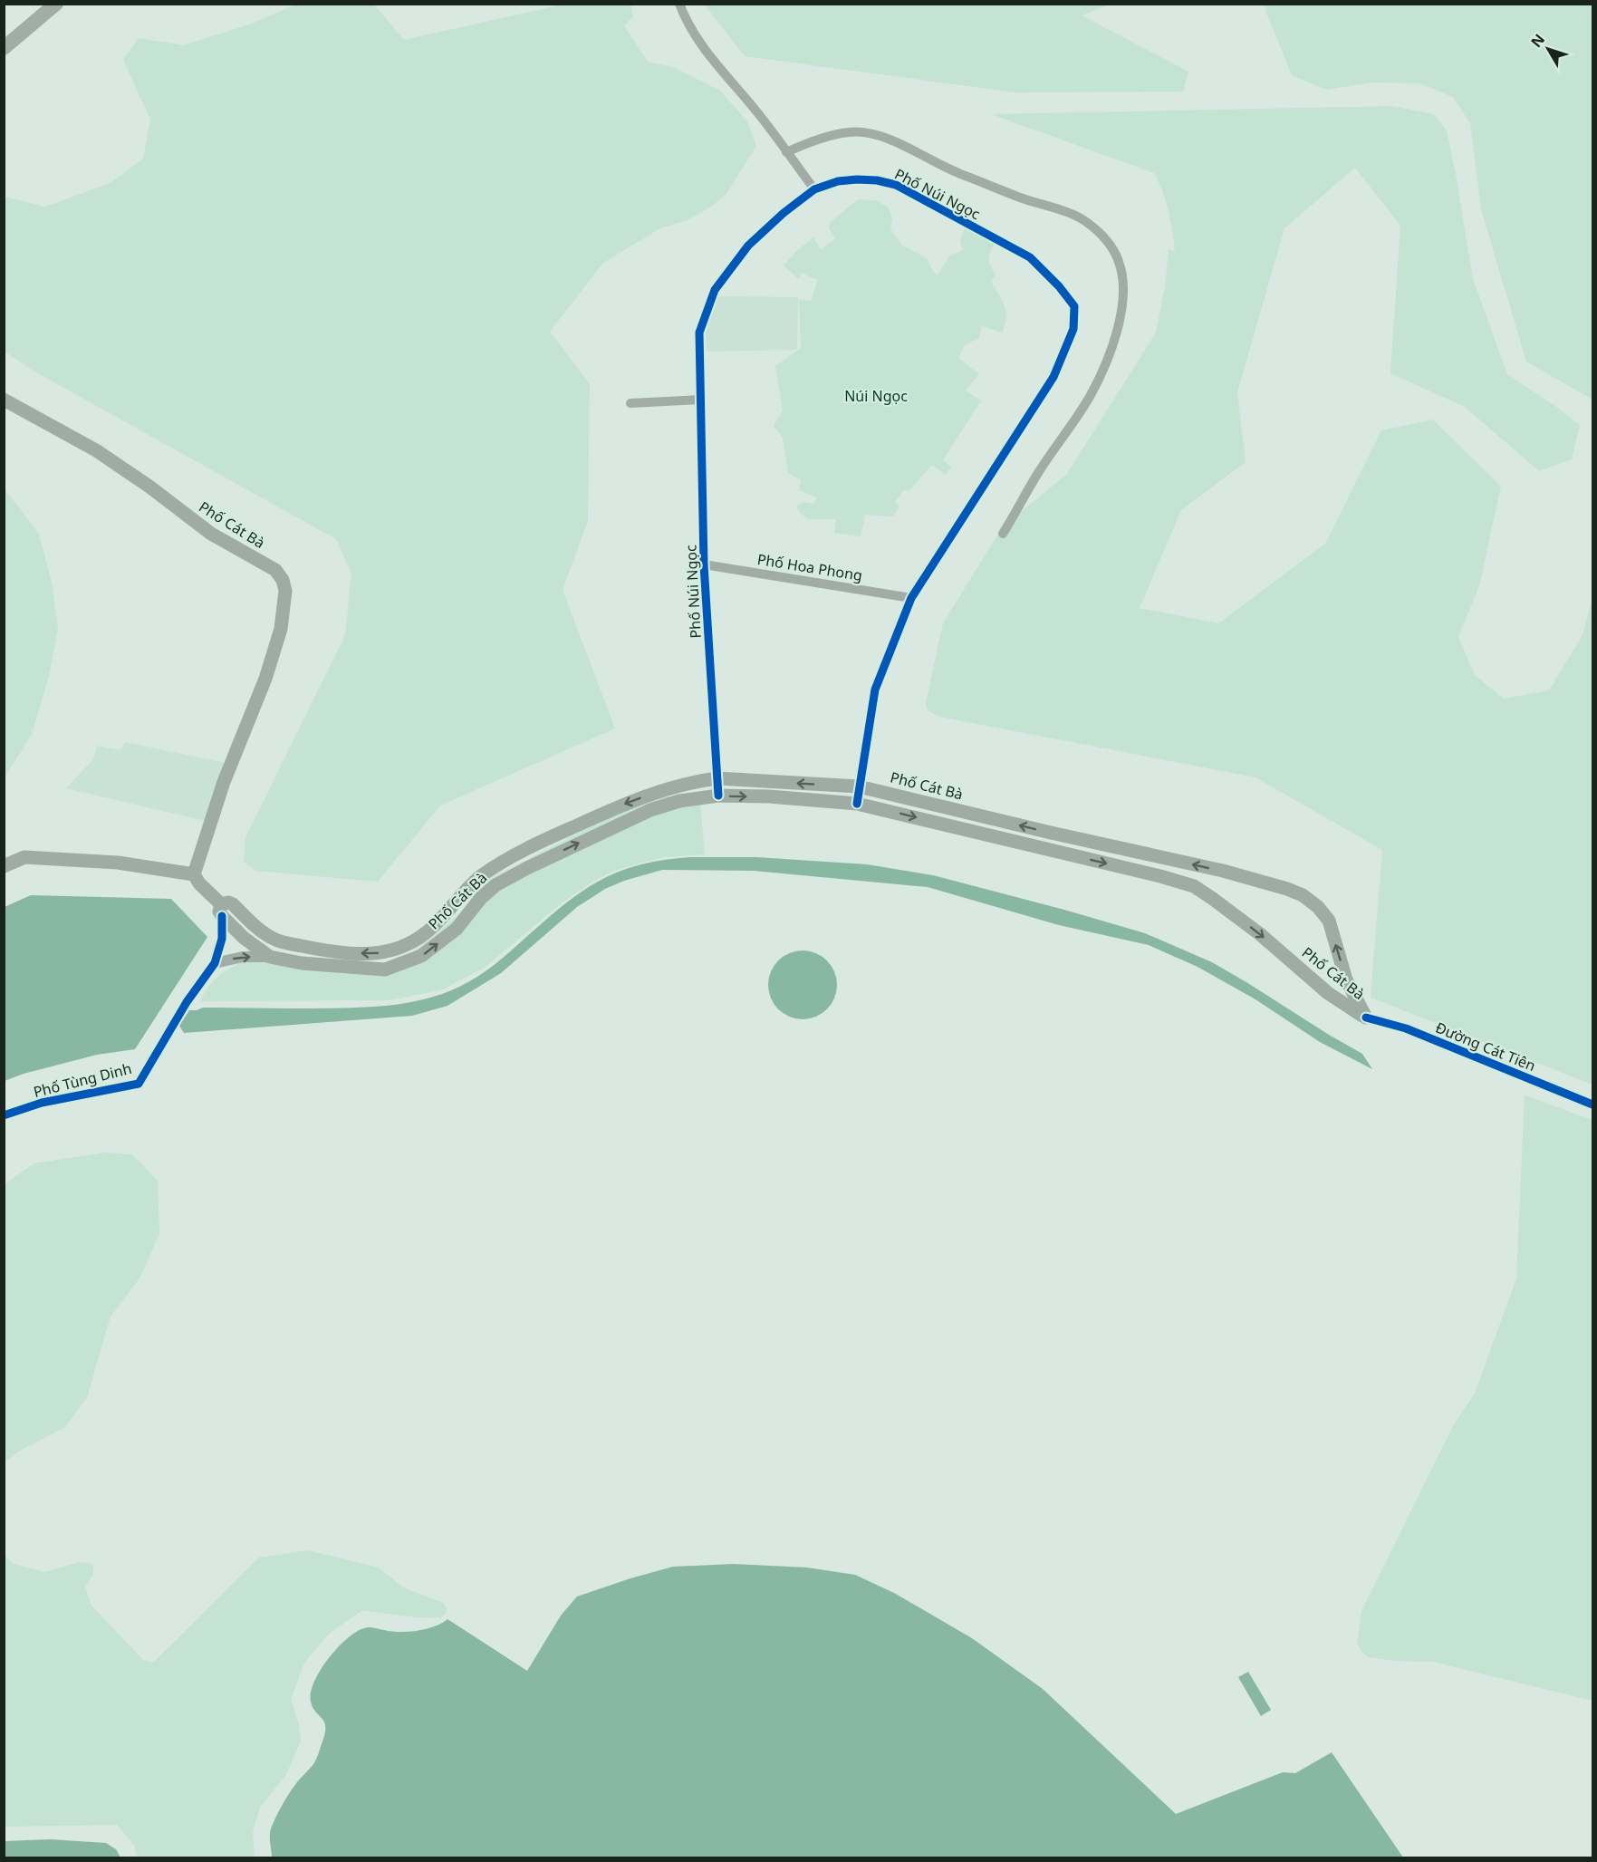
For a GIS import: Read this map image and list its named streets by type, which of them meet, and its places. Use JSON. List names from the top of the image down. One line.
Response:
{"streets":{"main road":["Phố Cát Bà"],"street":["Phố Núi Ngọc","Phố Hoa Phong","Đường Cát Tiên","Phố Tùng Dinh"]},"crossings":[["Phố Núi Ngọc","Phố Cát Bà"],["Phố Núi Ngọc","Phố Hoa Phong"],["Phố Cát Bà","Đường Cát Tiên"]],"parks":["Núi Ngọc"],"north":"top left"}
